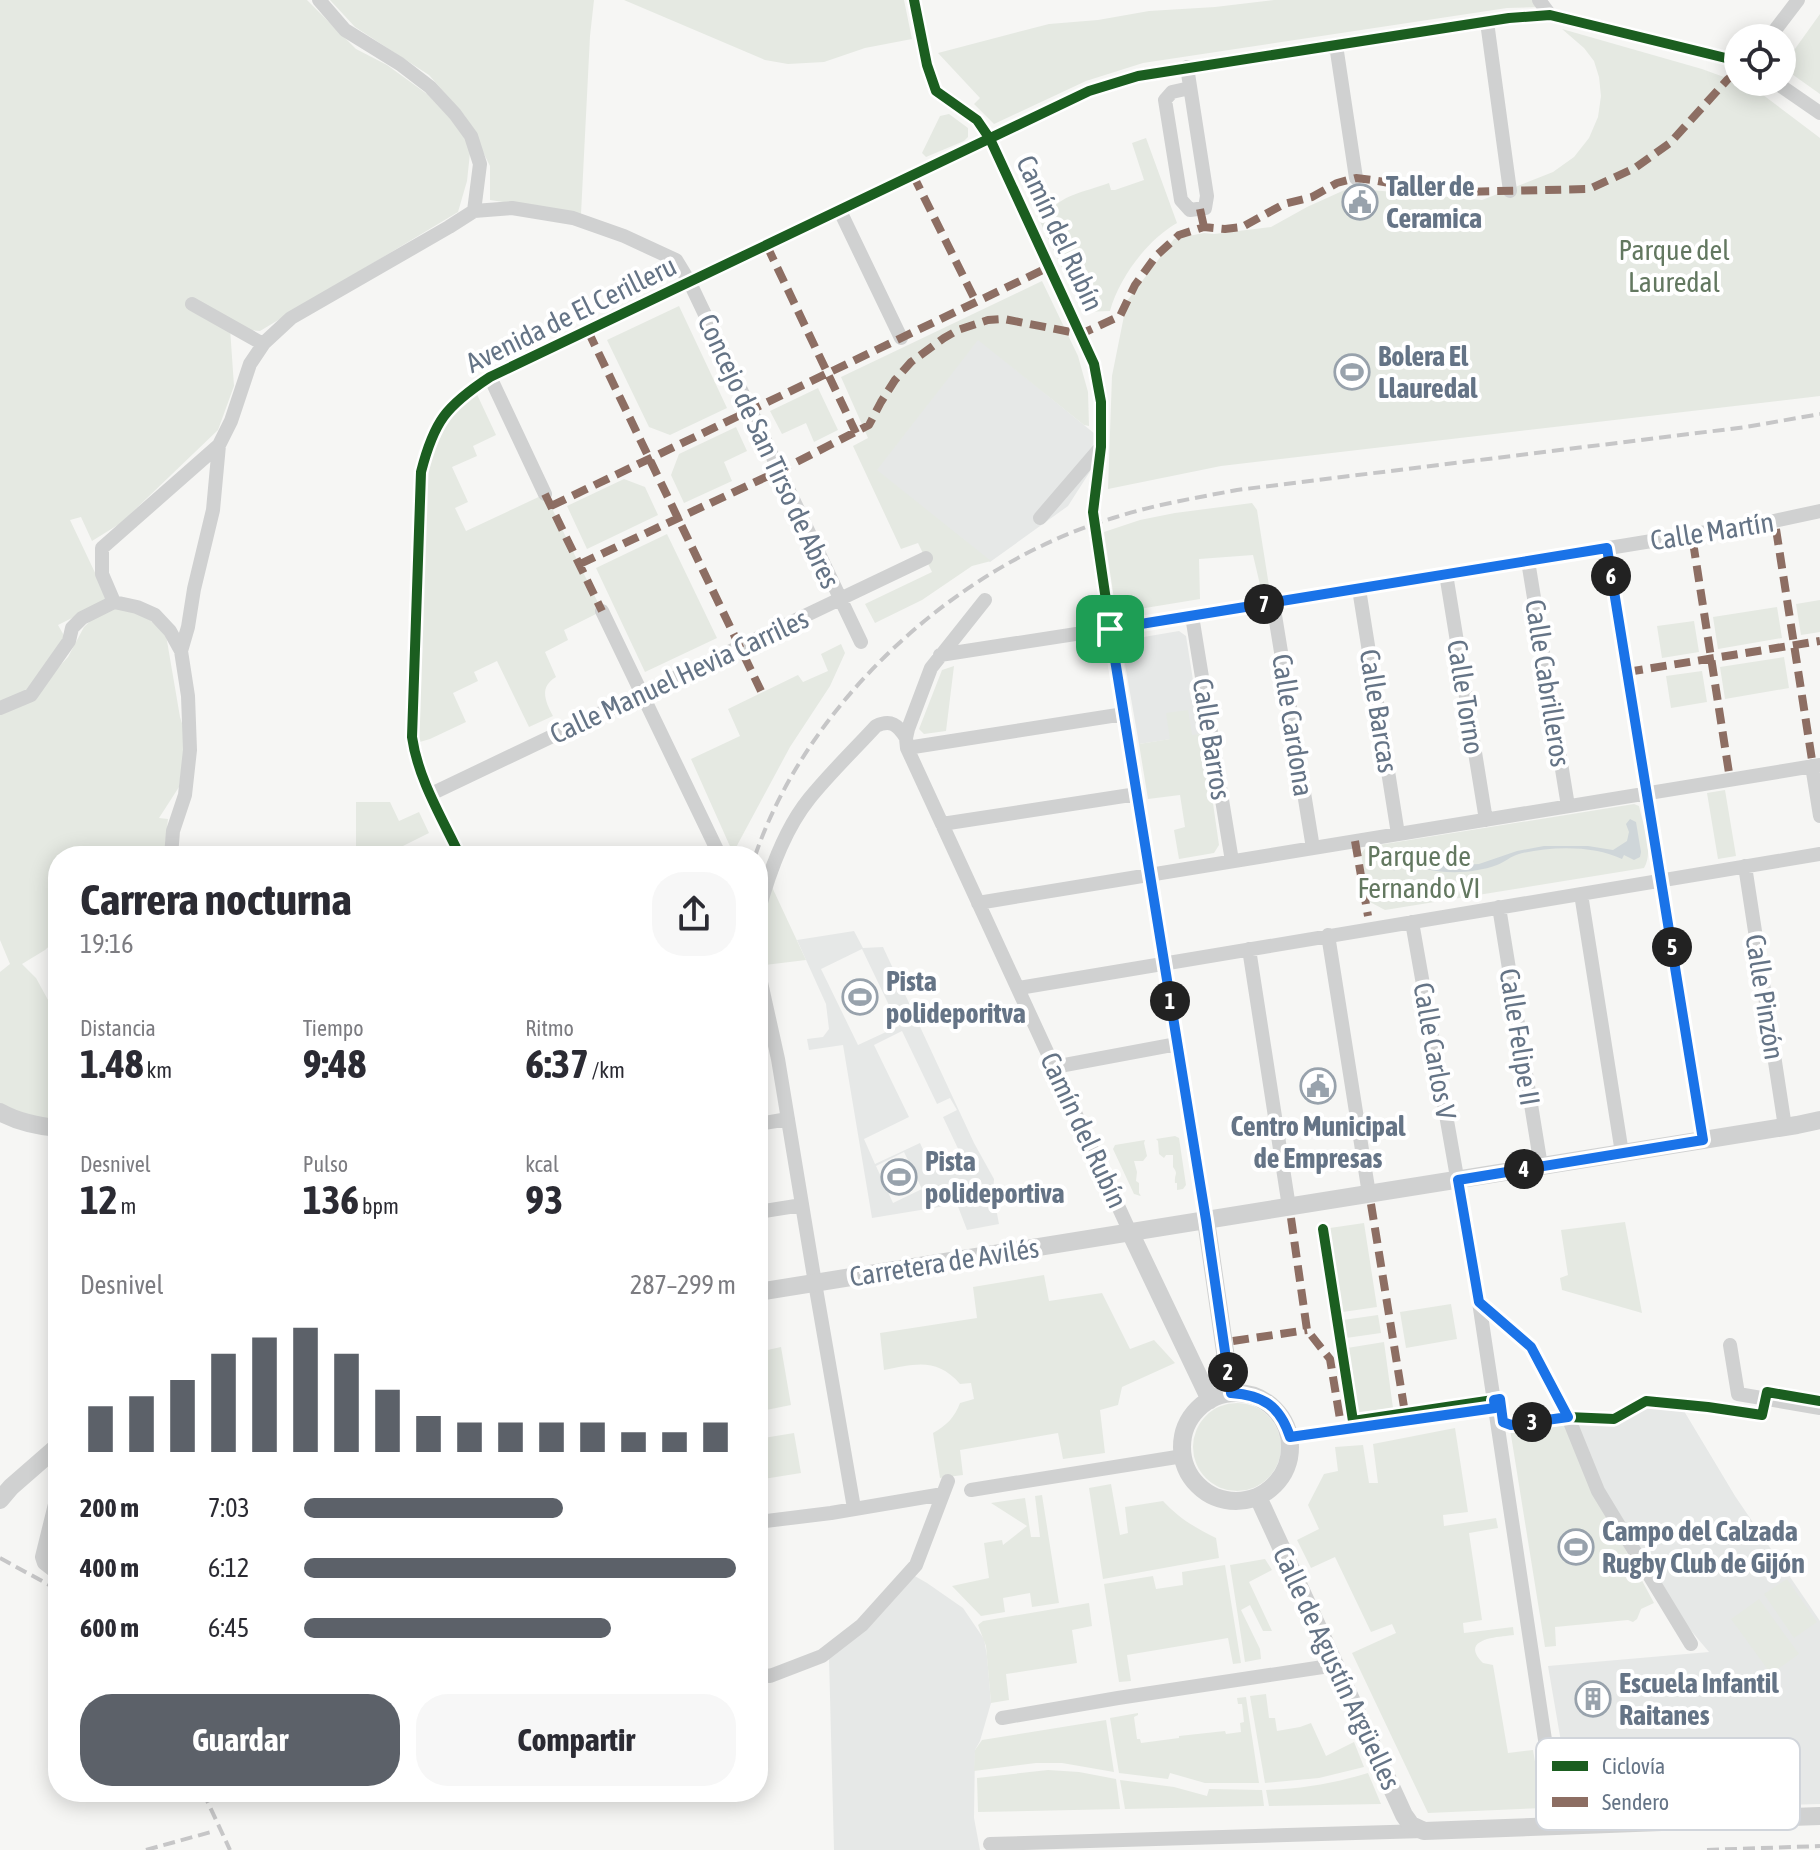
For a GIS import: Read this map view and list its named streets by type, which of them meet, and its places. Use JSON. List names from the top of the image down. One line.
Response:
{"streets":{"street":["Camín del Rubín","Avenida de El Cerilleru","Concejo de San Tirso de Abres","Calle Martín","Calle Manuel Hevia Carriles","Calle Cabrilleros","Calle Torno","Calle Barcas","Calle Cardona","Calle Barros","Calle Pinzón","Calle Felipe II","Calle Carlos V","Carretera de Avilés","Calle de Agustín Argüelles"]},"crossings":[["Camín del Rubín","Avenida de El Cerilleru"],["Camín del Rubín","Calle Martín"],["Camín del Rubín","Carretera de Avilés"],["Avenida de El Cerilleru","Concejo de San Tirso de Abres"],["Avenida de El Cerilleru","Calle Manuel Hevia Carriles"],["Concejo de San Tirso de Abres","Calle Manuel Hevia Carriles"],["Calle Martín","Calle Cabrilleros"],["Calle Martín","Calle Torno"],["Calle Martín","Calle Barcas"],["Calle Martín","Calle Cardona"],["Calle Martín","Calle Barros"],["Calle Pinzón","Carretera de Avilés"],["Calle Felipe II","Carretera de Avilés"],["Calle Carlos V","Carretera de Avilés"]],"parks":["Parque del Lauredal","Parque de Fernando VI"],"places":{"public building":["Taller de Ceramica","Centro Municipal de Empresas"],"sports":["Bolera El Llauredal","Pista polideporitva","Pista polideportiva","Campo del Calzada Rugby Club de Gijón"],"building":["Escuela Infantil Raitanes"]},"legend":["Ciclovía","Sendero"],"page":{"pins":["6","7","5","1","4","2","3"],"heading":["Carrera nocturna","19:16"],"stats":[["Distancia","1.48 km"],["Tiempo","9:48"],["Ritmo","6:37 /km"],["Desnivel","12 m"],["Pulso","136 bpm"],["kcal","93"]],"chart":["Desnivel","287–299 m"],"list":[{"name":"200 m","note":"7:03"},{"name":"400 m","note":"6:12"},{"name":"600 m","note":"6:45"}],"buttons":["Guardar","Compartir"]}}
